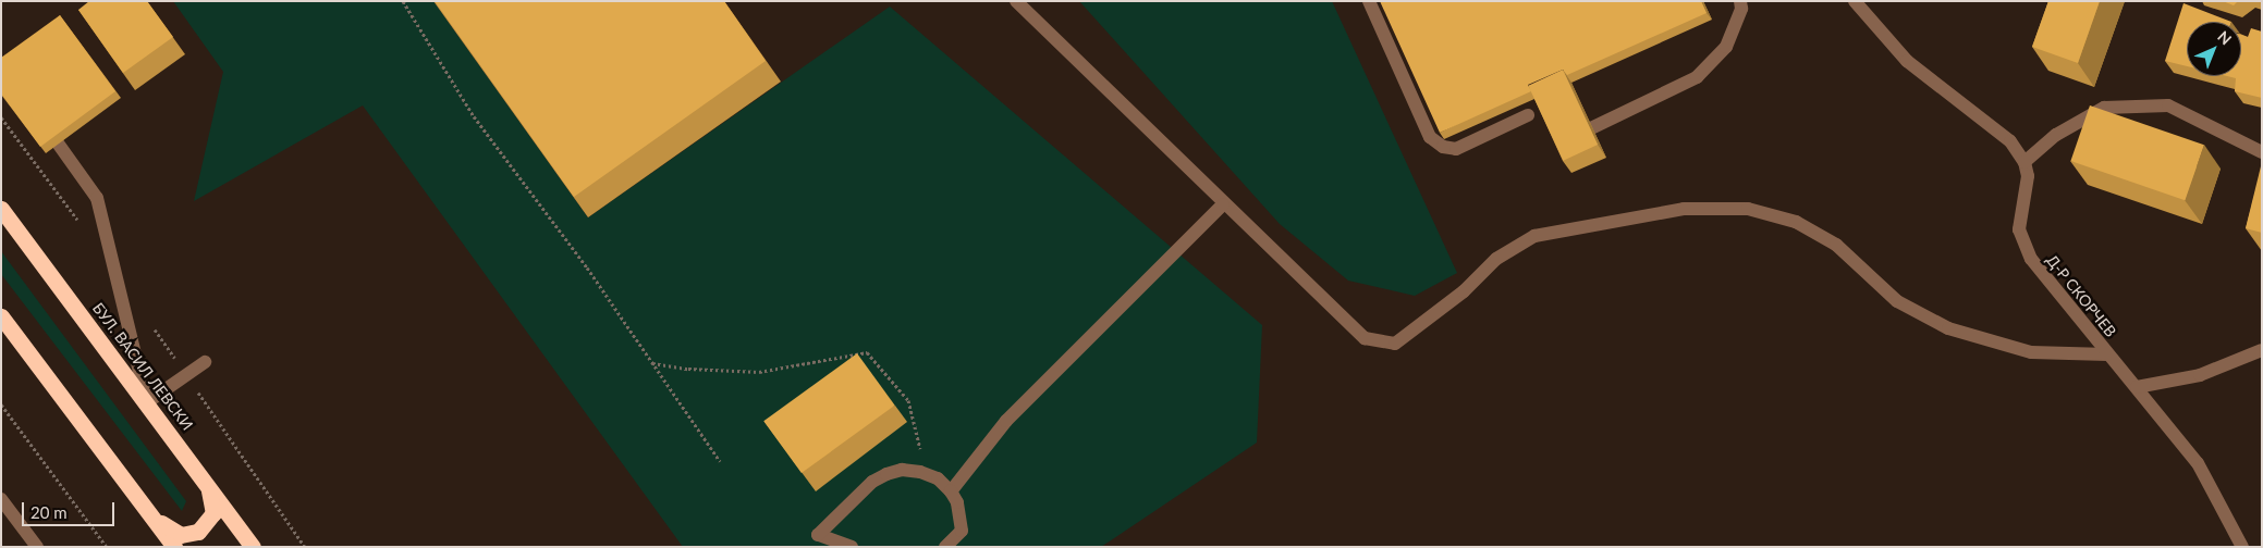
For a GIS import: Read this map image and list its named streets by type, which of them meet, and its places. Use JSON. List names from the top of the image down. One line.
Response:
{"streets":{"highway":["БУЛ. ВАСИЛ ЛЕВСКИ"],"street":["Д-Р СКОРЧЕВ"]},"scale_bar":"20 m","north":"top right"}
